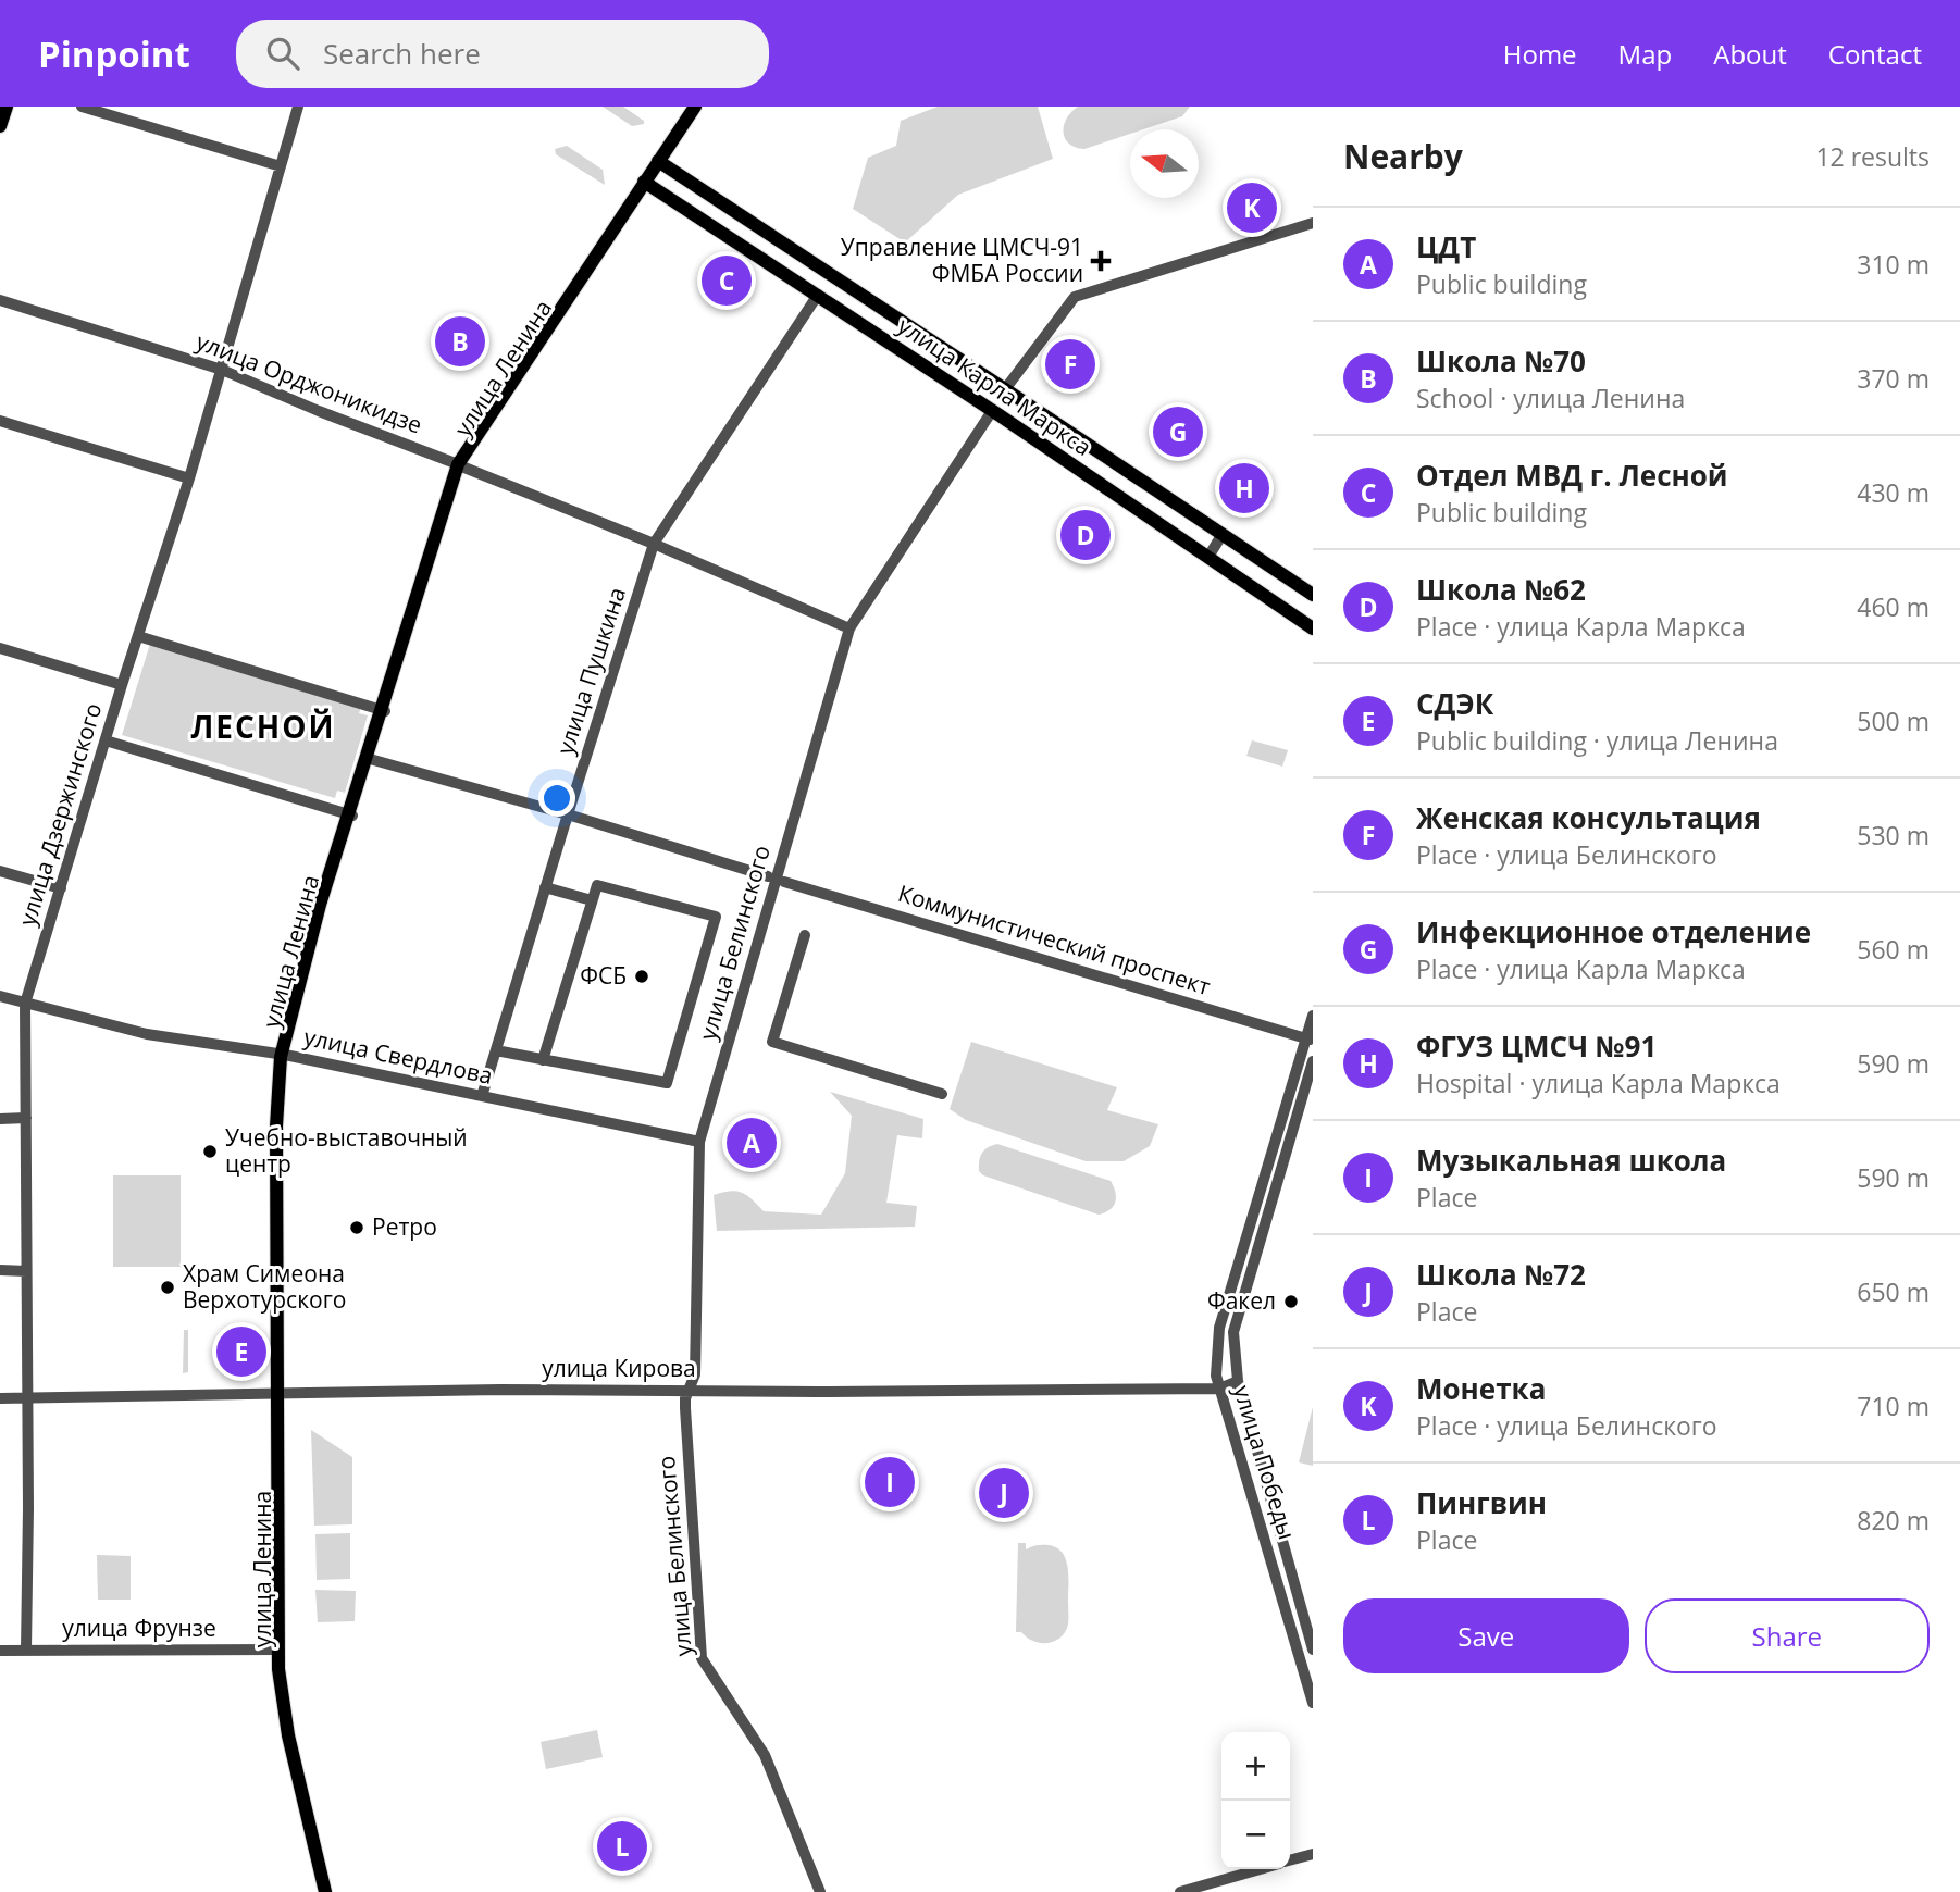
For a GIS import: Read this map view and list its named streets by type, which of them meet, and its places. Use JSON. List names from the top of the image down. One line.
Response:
{"streets":{"main road":["улица Ленина","улица Карла Маркса","улица Белинского"],"street":["улица Орджоникидзе","улица Пушкина","улица Дзержинского","Коммунистический проспект","улица Свердлова","улица Кирова","улица Победы","улица Фрунзе"]},"crossings":[["улица Ленина","улица Орджоникидзе"],["улица Ленина","улица Карла Маркса"],["улица Ленина","улица Свердлова"],["улица Ленина","улица Кирова"],["улица Ленина","улица Фрунзе"],["улица Орджоникидзе","улица Пушкина"],["улица Орджоникидзе","улица Дзержинского"],["улица Орджоникидзе","улица Белинского"],["улица Карла Маркса","улица Пушкина"],["улица Карла Маркса","улица Белинского"],["улица Пушкина","улица Свердлова"],["улица Дзержинского","улица Свердлова"],["улица Дзержинского","улица Кирова"],["улица Дзержинского","улица Фрунзе"],["Коммунистический проспект","улица Победы"],["улица Белинского","улица Свердлова"],["улица Белинского","улица Кирова"],["улица Кирова","улица Победы"]],"districts":["ЛЕСНОЙ"],"places":{"health":["Управление ЦМСЧ-91 ФМБА России"],"other":["ФСБ","Учебно-выставочный центр","Ретро","Храм Симеона Верхотурского","Факел"]},"north":"left","page":{"header":"Pinpoint","search":"Search here","nav":["Home","Map","About","Contact"],"heading":["Nearby","12 results"],"pins":["K","C","B","F","G","H","D","A","E","I","J","L"],"list":[{"mark":"A","name":"ЦДТ","note":"Public building","value":"310 m"},{"mark":"B","name":"Школа №70","note":"School · улица Ленина","value":"370 m"},{"mark":"C","name":"Отдел МВД г. Лесной","note":"Public building","value":"430 m"},{"mark":"D","name":"Школа №62","note":"Place · улица Карла Маркса","value":"460 m"},{"mark":"E","name":"СДЭК","note":"Public building · улица Ленина","value":"500 m"},{"mark":"F","name":"Женская консультация","note":"Place · улица Белинского","value":"530 m"},{"mark":"G","name":"Инфекционное отделение","note":"Place · улица Карла Маркса","value":"560 m"},{"mark":"H","name":"ФГУЗ ЦМСЧ №91","note":"Hospital · улица Карла Маркса","value":"590 m"},{"mark":"I","name":"Музыкальная школа","note":"Place","value":"590 m"},{"mark":"J","name":"Школа №72","note":"Place","value":"650 m"},{"mark":"K","name":"Монетка","note":"Place · улица Белинского","value":"710 m"},{"mark":"L","name":"Пингвин","note":"Place","value":"820 m"}],"buttons":["Save","Share"],"map_buttons":["+","−"]}}
